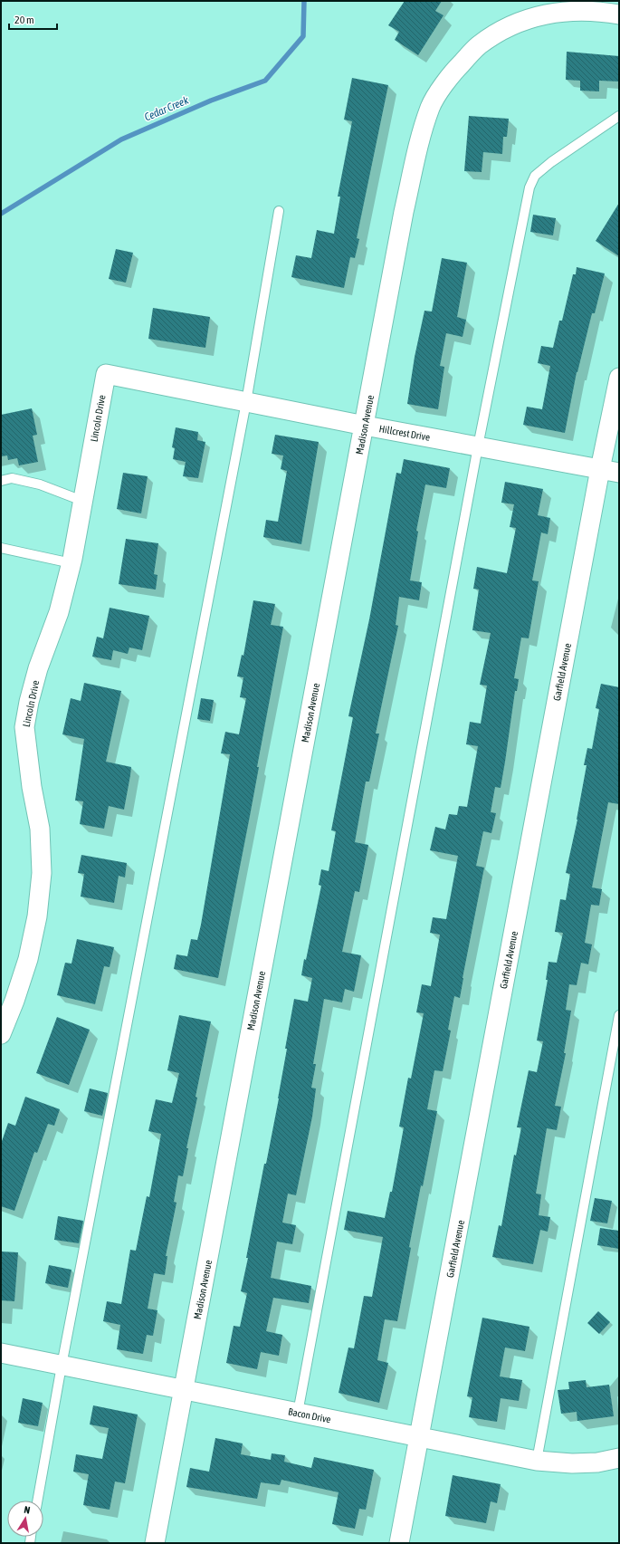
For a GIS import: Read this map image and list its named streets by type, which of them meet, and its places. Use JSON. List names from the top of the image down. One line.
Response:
{"streets":{"street":["Lincoln Drive","Madison Avenue","Hillcrest Drive","Garfield Avenue","Bacon Drive"]},"crossings":[["Lincoln Drive","Hillcrest Drive"],["Madison Avenue","Hillcrest Drive"],["Madison Avenue","Bacon Drive"],["Hillcrest Drive","Garfield Avenue"],["Garfield Avenue","Bacon Drive"]],"water":["Cedar Creek"],"scale_bar":"20 m","north":"top"}
